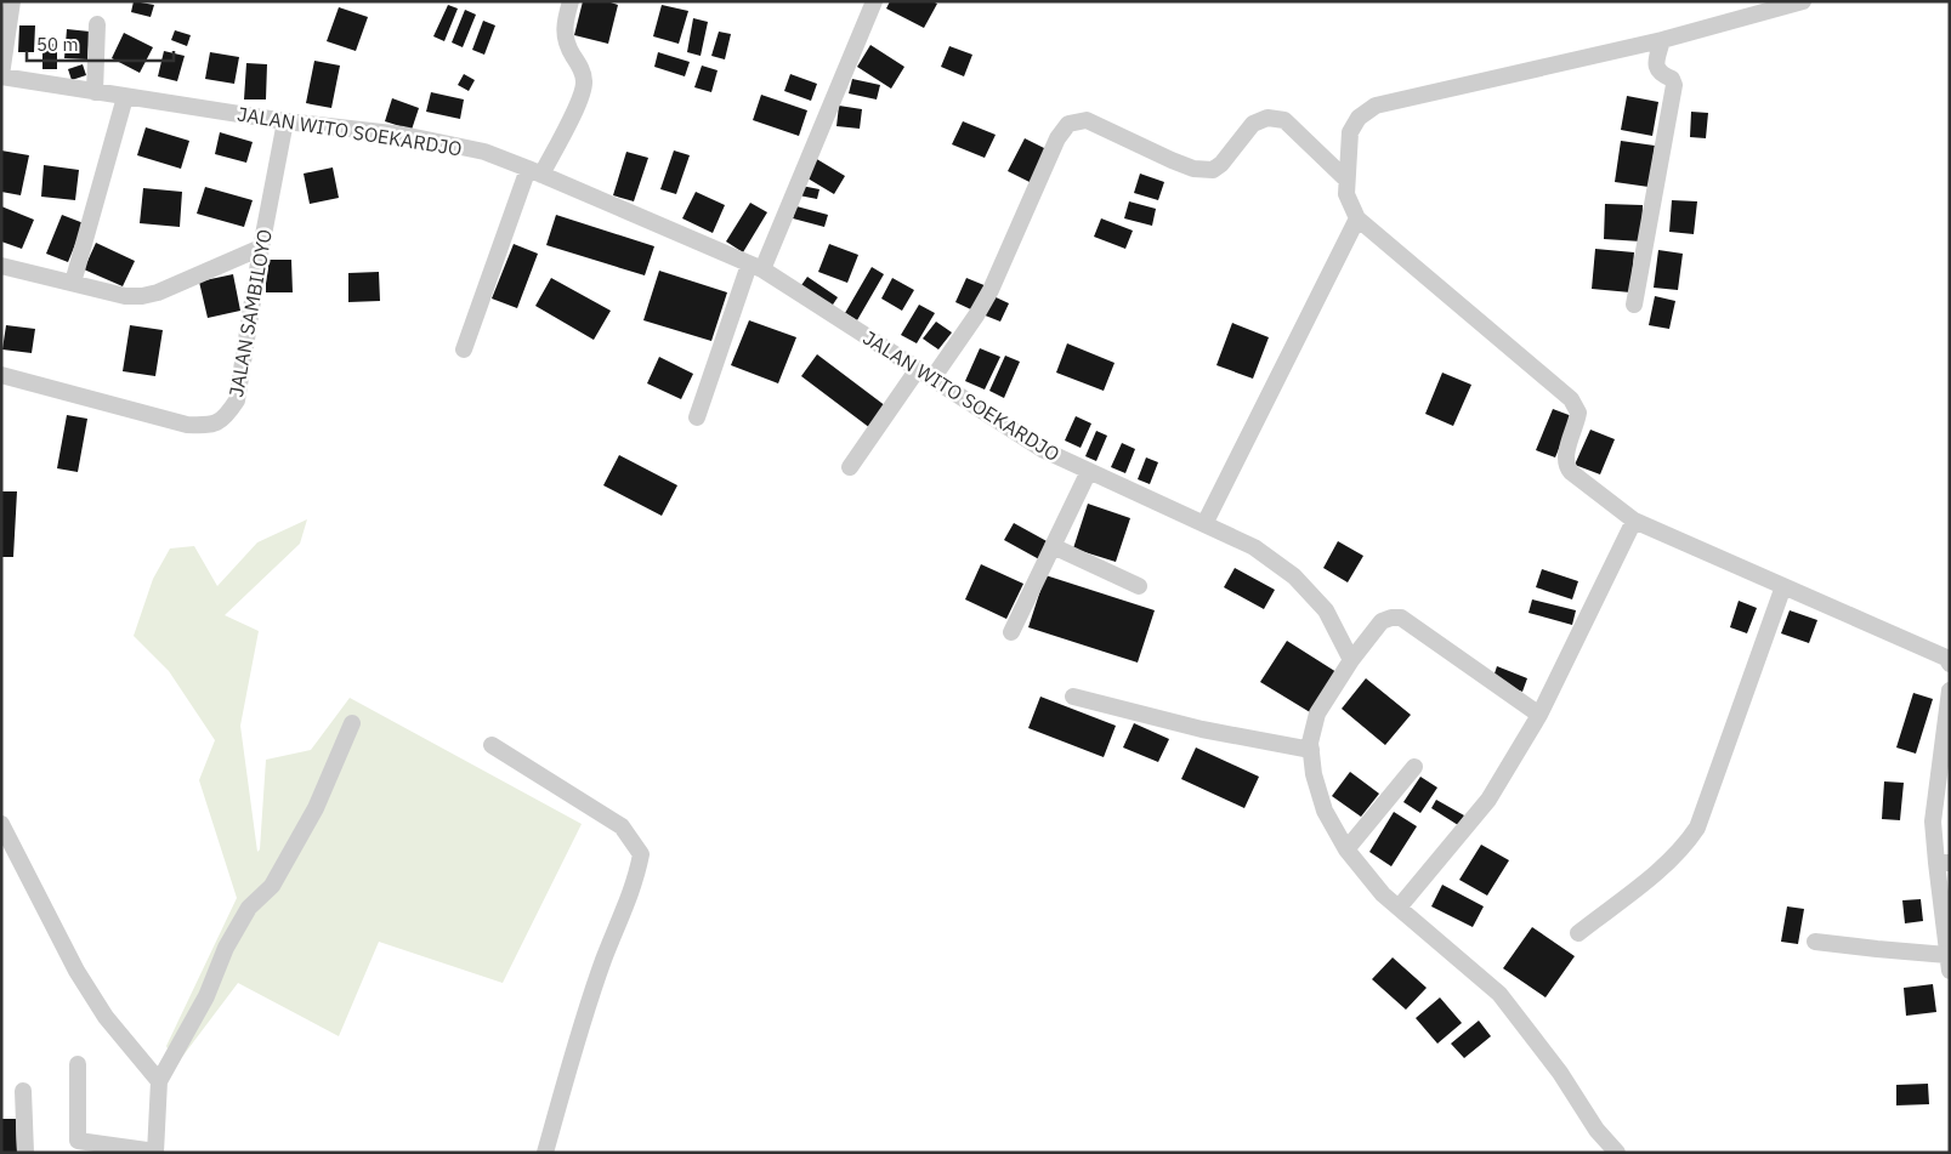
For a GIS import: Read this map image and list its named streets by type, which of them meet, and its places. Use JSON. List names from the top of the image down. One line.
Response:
{"streets":{"street":["JALAN WITO SOEKARDJO","JALAN SAMBILOYO"]},"crossings":[["JALAN WITO SOEKARDJO","JALAN SAMBILOYO"]],"scale_bar":"50 m"}
